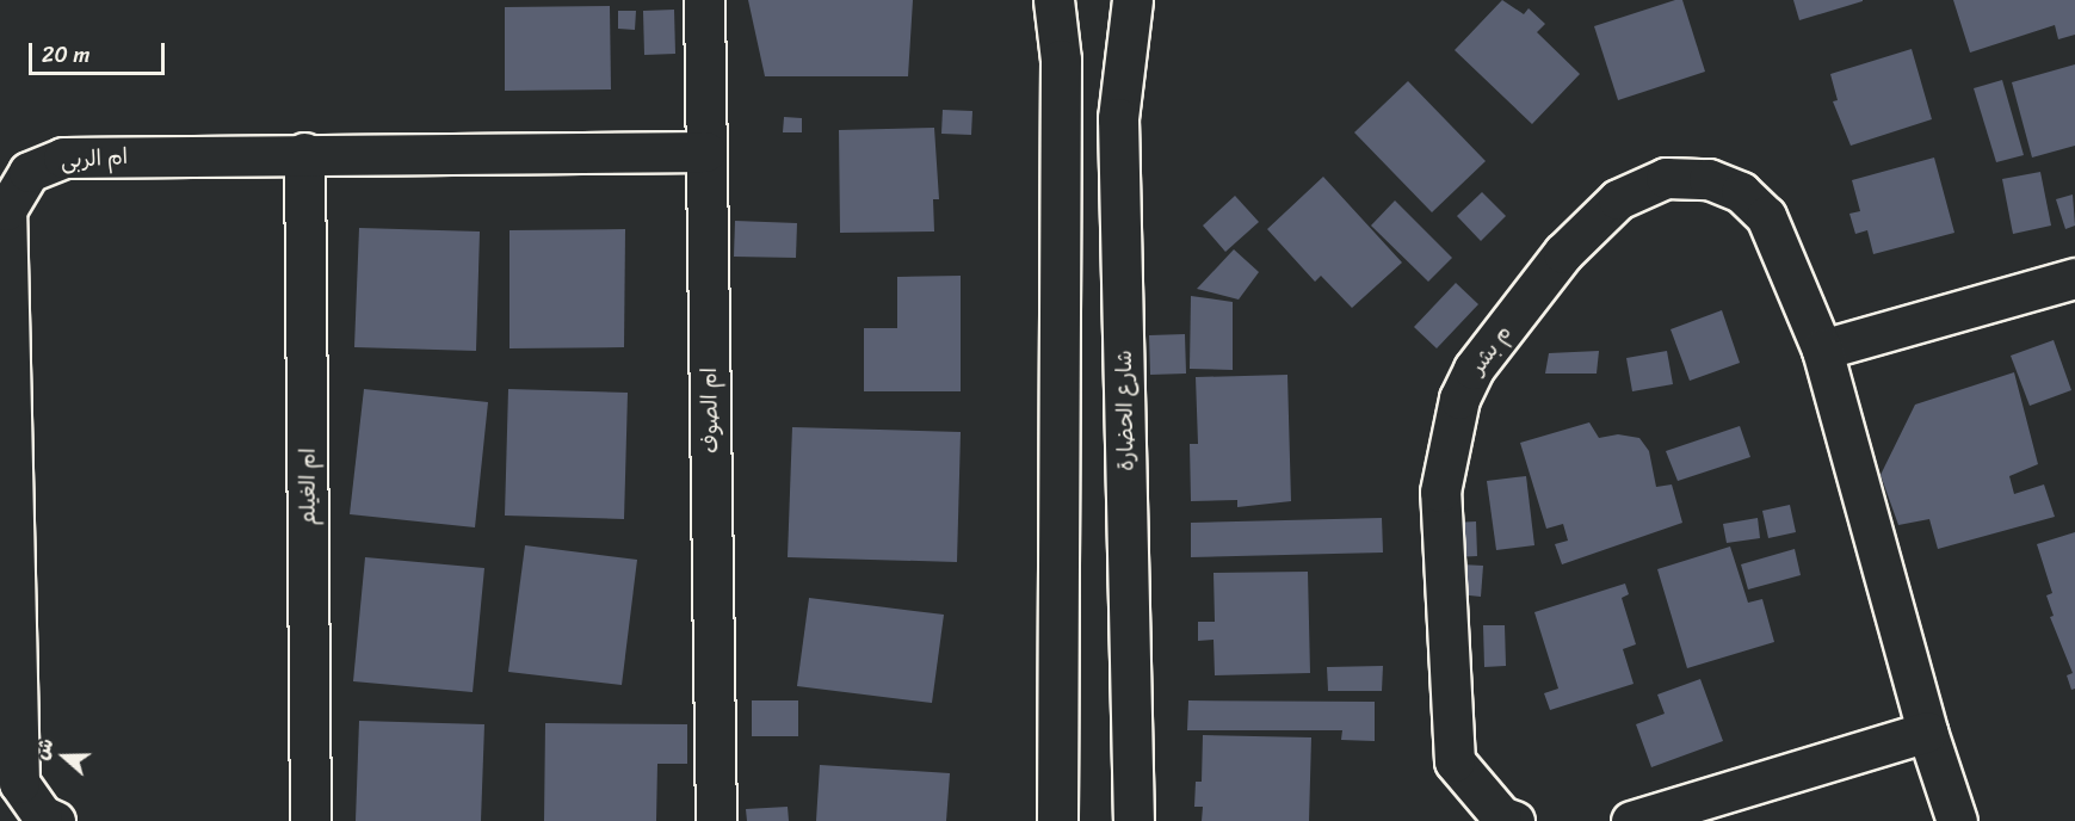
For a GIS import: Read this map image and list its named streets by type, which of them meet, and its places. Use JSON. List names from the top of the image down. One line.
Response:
{"streets":{"street":["ام الربى","م بشر","ام الصوف","شارع الحضارة","ام الغيلم"]},"crossings":[["ام الربى","ام الصوف"],["ام الربى","ام الغيلم"]],"scale_bar":"20 m","north":"left"}
